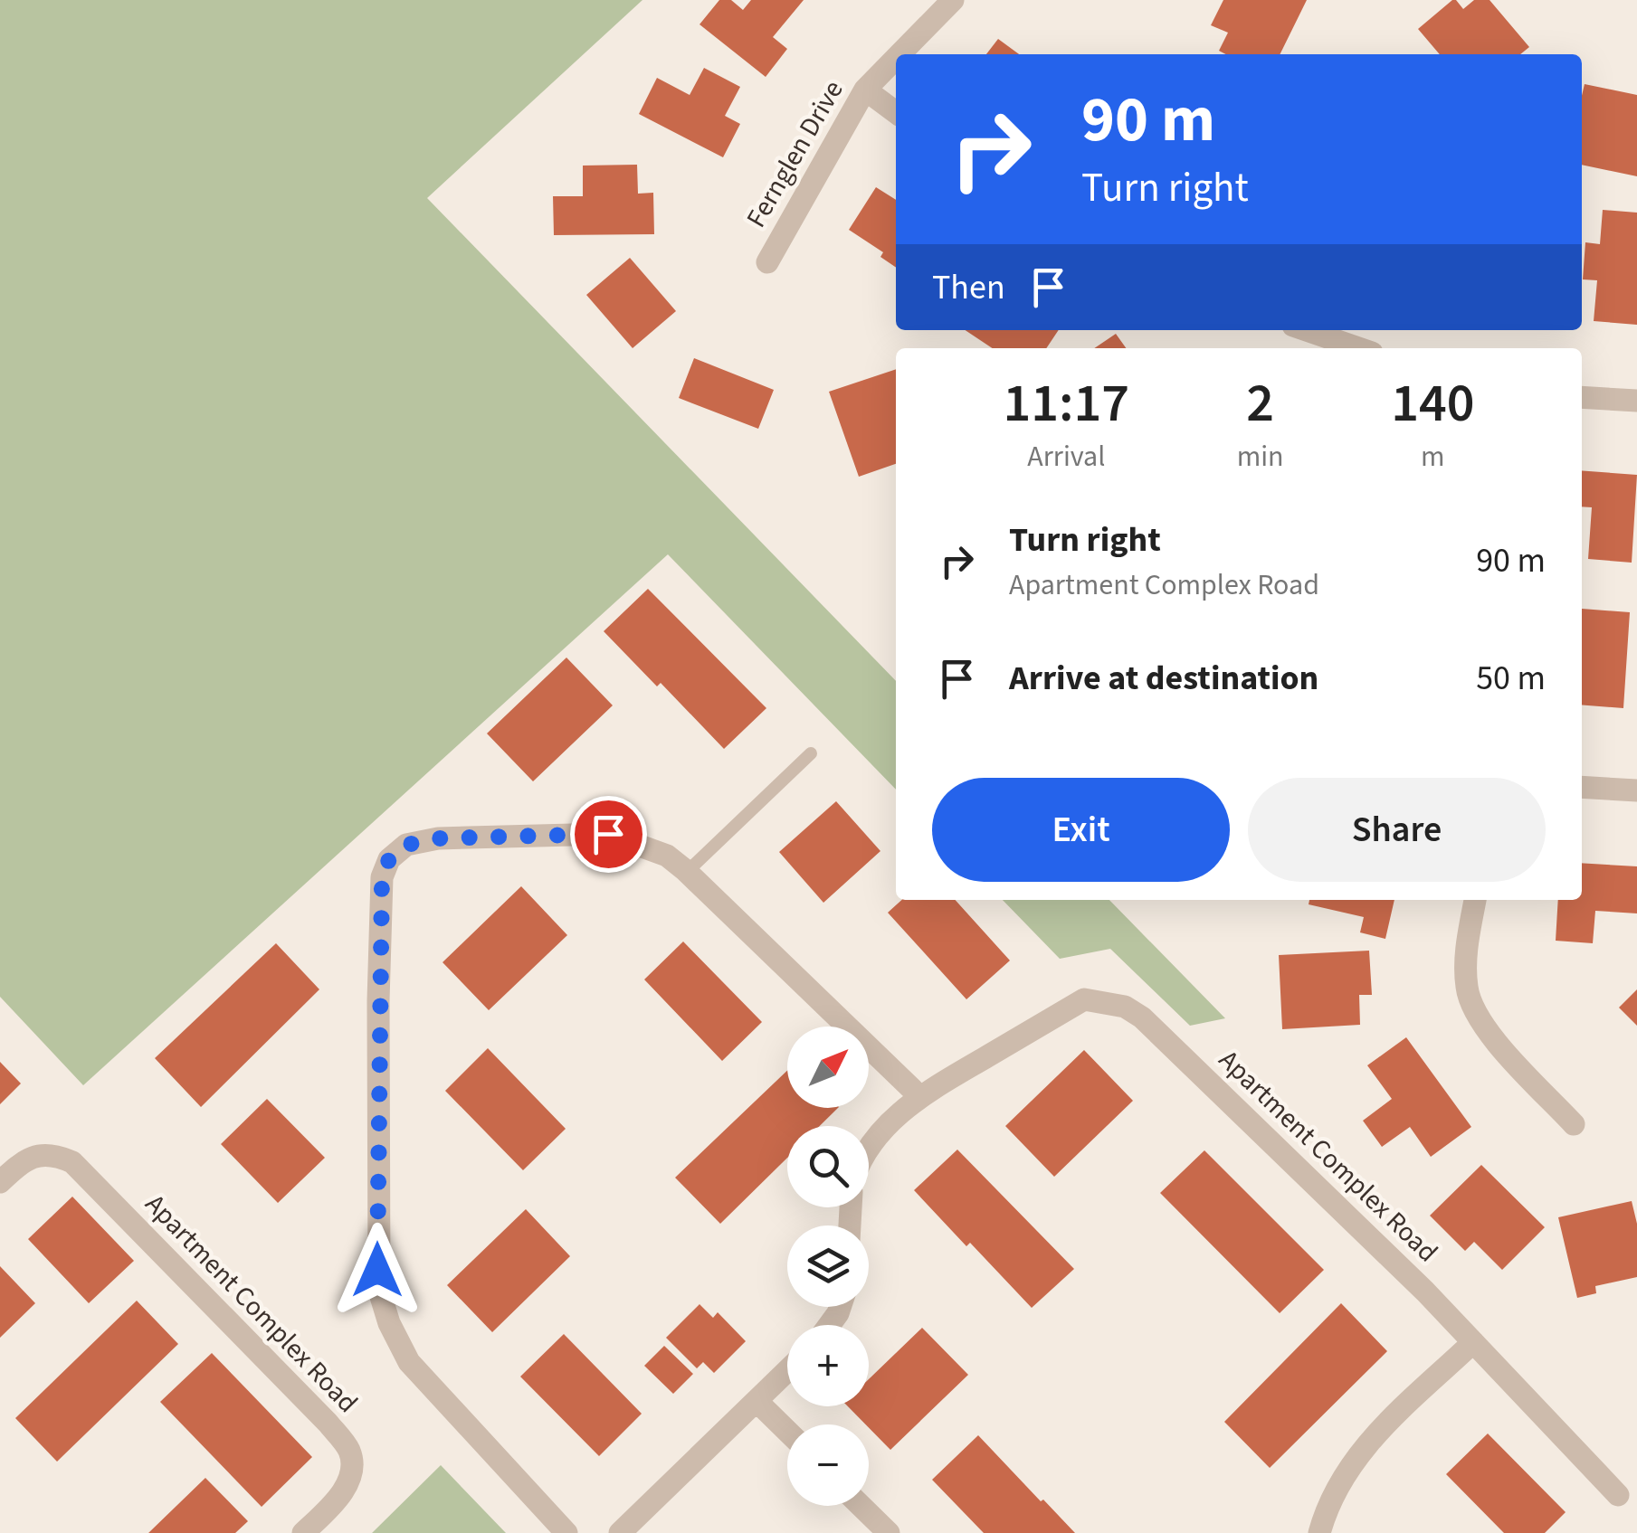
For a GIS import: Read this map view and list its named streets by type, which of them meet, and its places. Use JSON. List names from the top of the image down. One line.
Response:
{"streets":{"street":["Fernglen Drive","Apartment Complex Road"]},"north":"top right","page":{"turn":["90 m","Turn right"],"then":"Then","eta":["11:17","Arrival","2","min","140","m"],"list":[{"name":"Turn right","note":"Apartment Complex Road","value":"90 m"},{"name":"Arrive at destination","value":"50 m"}],"buttons":["Exit","Share"],"map_buttons":["+","−"]}}
